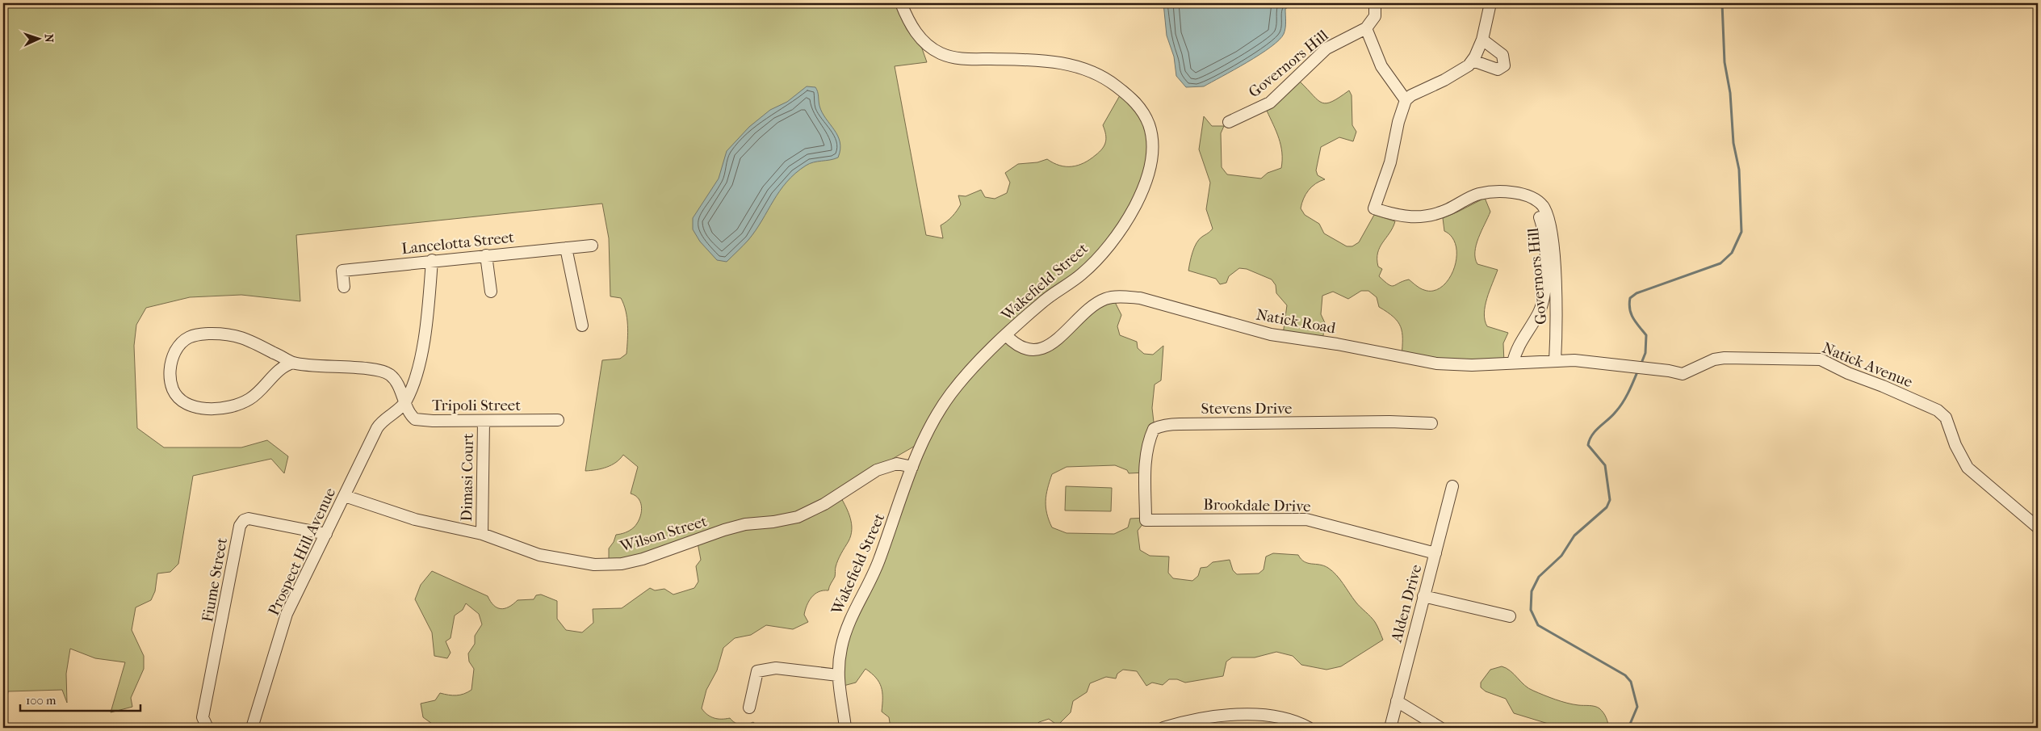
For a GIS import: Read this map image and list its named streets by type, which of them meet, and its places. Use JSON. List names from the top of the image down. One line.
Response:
{"streets":{"street":["Governors Hill","Lancelotta Street","Wakefield Street","Natick Road","Natick Avenue","Tripoli Street","Stevens Drive","Dimasi Court","Brookdale Drive","Wilson Street","Prospect Hill Avenue","Fiume Street","Alden Drive"]},"crossings":[["Governors Hill","Natick Road"],["Wakefield Street","Natick Road"],["Wakefield Street","Wilson Street"],["Natick Road","Natick Avenue"],["Tripoli Street","Dimasi Court"],["Tripoli Street","Prospect Hill Avenue"],["Stevens Drive","Brookdale Drive"],["Dimasi Court","Wilson Street"],["Brookdale Drive","Alden Drive"],["Wilson Street","Prospect Hill Avenue"],["Prospect Hill Avenue","Fiume Street"]],"scale_bar":"100 m","north":"right"}
